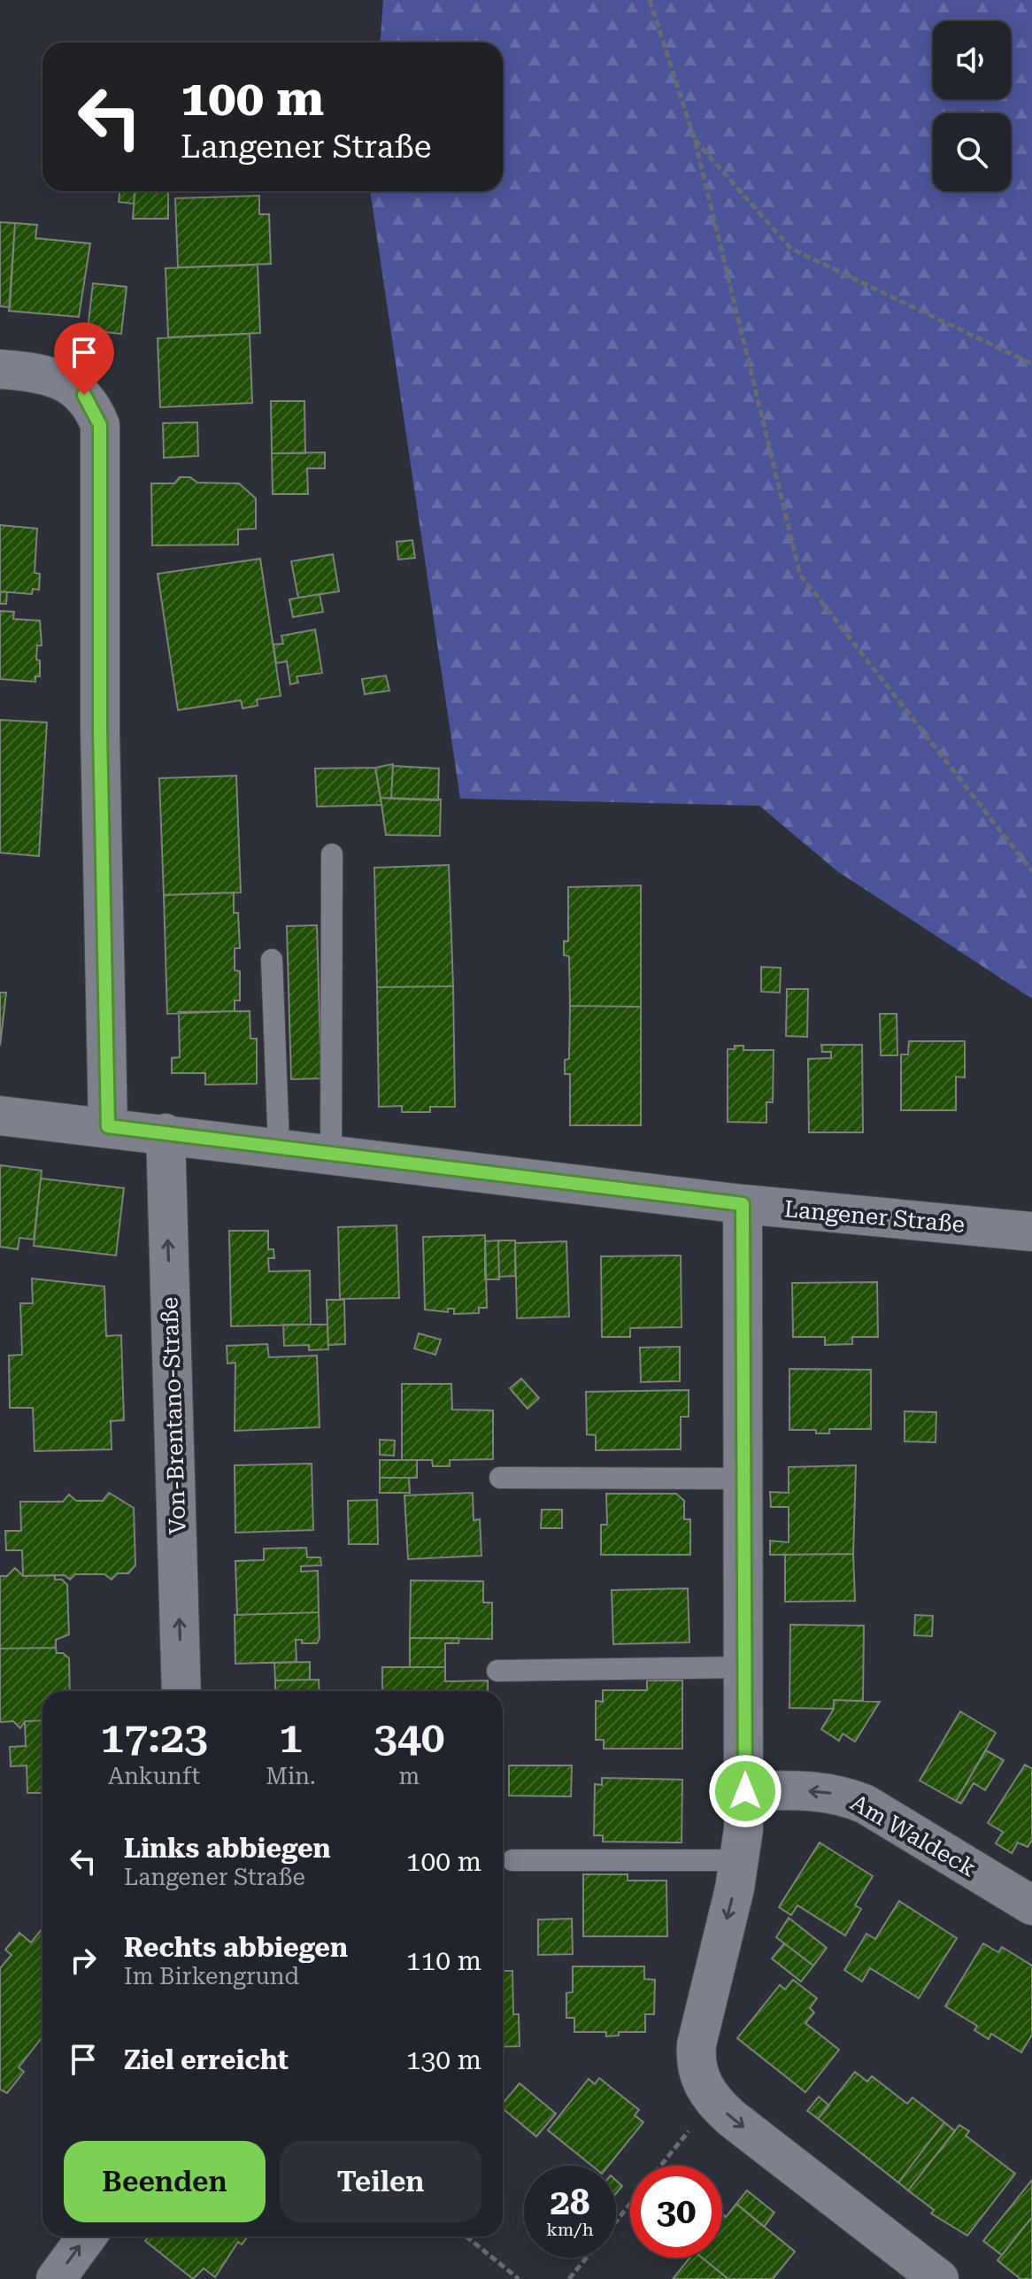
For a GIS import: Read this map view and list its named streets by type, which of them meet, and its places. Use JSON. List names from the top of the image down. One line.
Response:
{"streets":{"street":["Langener Straße","Von-Brentano-Straße","Am Waldeck"]},"crossings":[["Langener Straße","Von-Brentano-Straße"]],"one_way":["Von-Brentano-Straße"],"page":{"turn":["100 m","Langener Straße"],"eta":["17:23","Ankunft","1","Min.","340","m"],"list":[{"name":"Links abbiegen","note":"Langener Straße","value":"100 m"},{"name":"Rechts abbiegen","note":"Im Birkengrund","value":"110 m"},{"name":"Ziel erreicht","value":"130 m"}],"buttons":["Beenden","Teilen"],"speed":"28 km/h","limit":"30"}}
